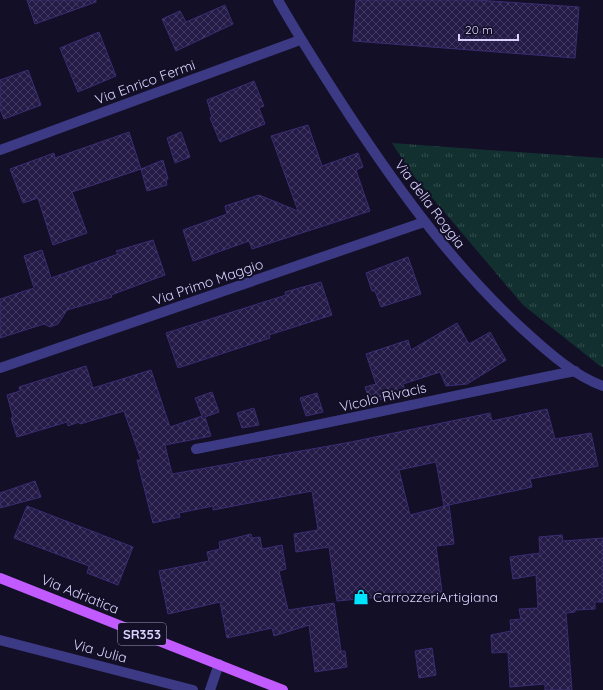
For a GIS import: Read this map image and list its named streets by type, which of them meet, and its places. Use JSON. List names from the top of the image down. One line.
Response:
{"streets":{"main road":["Via Adriatica","SR353"],"street":["Via Enrico Fermi","Via della Roggia","Via Primo Maggio","Vicolo Rivacis","Via Julia"]},"crossings":[["Via Enrico Fermi","Via della Roggia"],["Via della Roggia","Via Primo Maggio"],["Via della Roggia","Vicolo Rivacis"]],"places":{"shop":["CarrozzeriArtigiana"]},"scale_bar":"20 m"}
